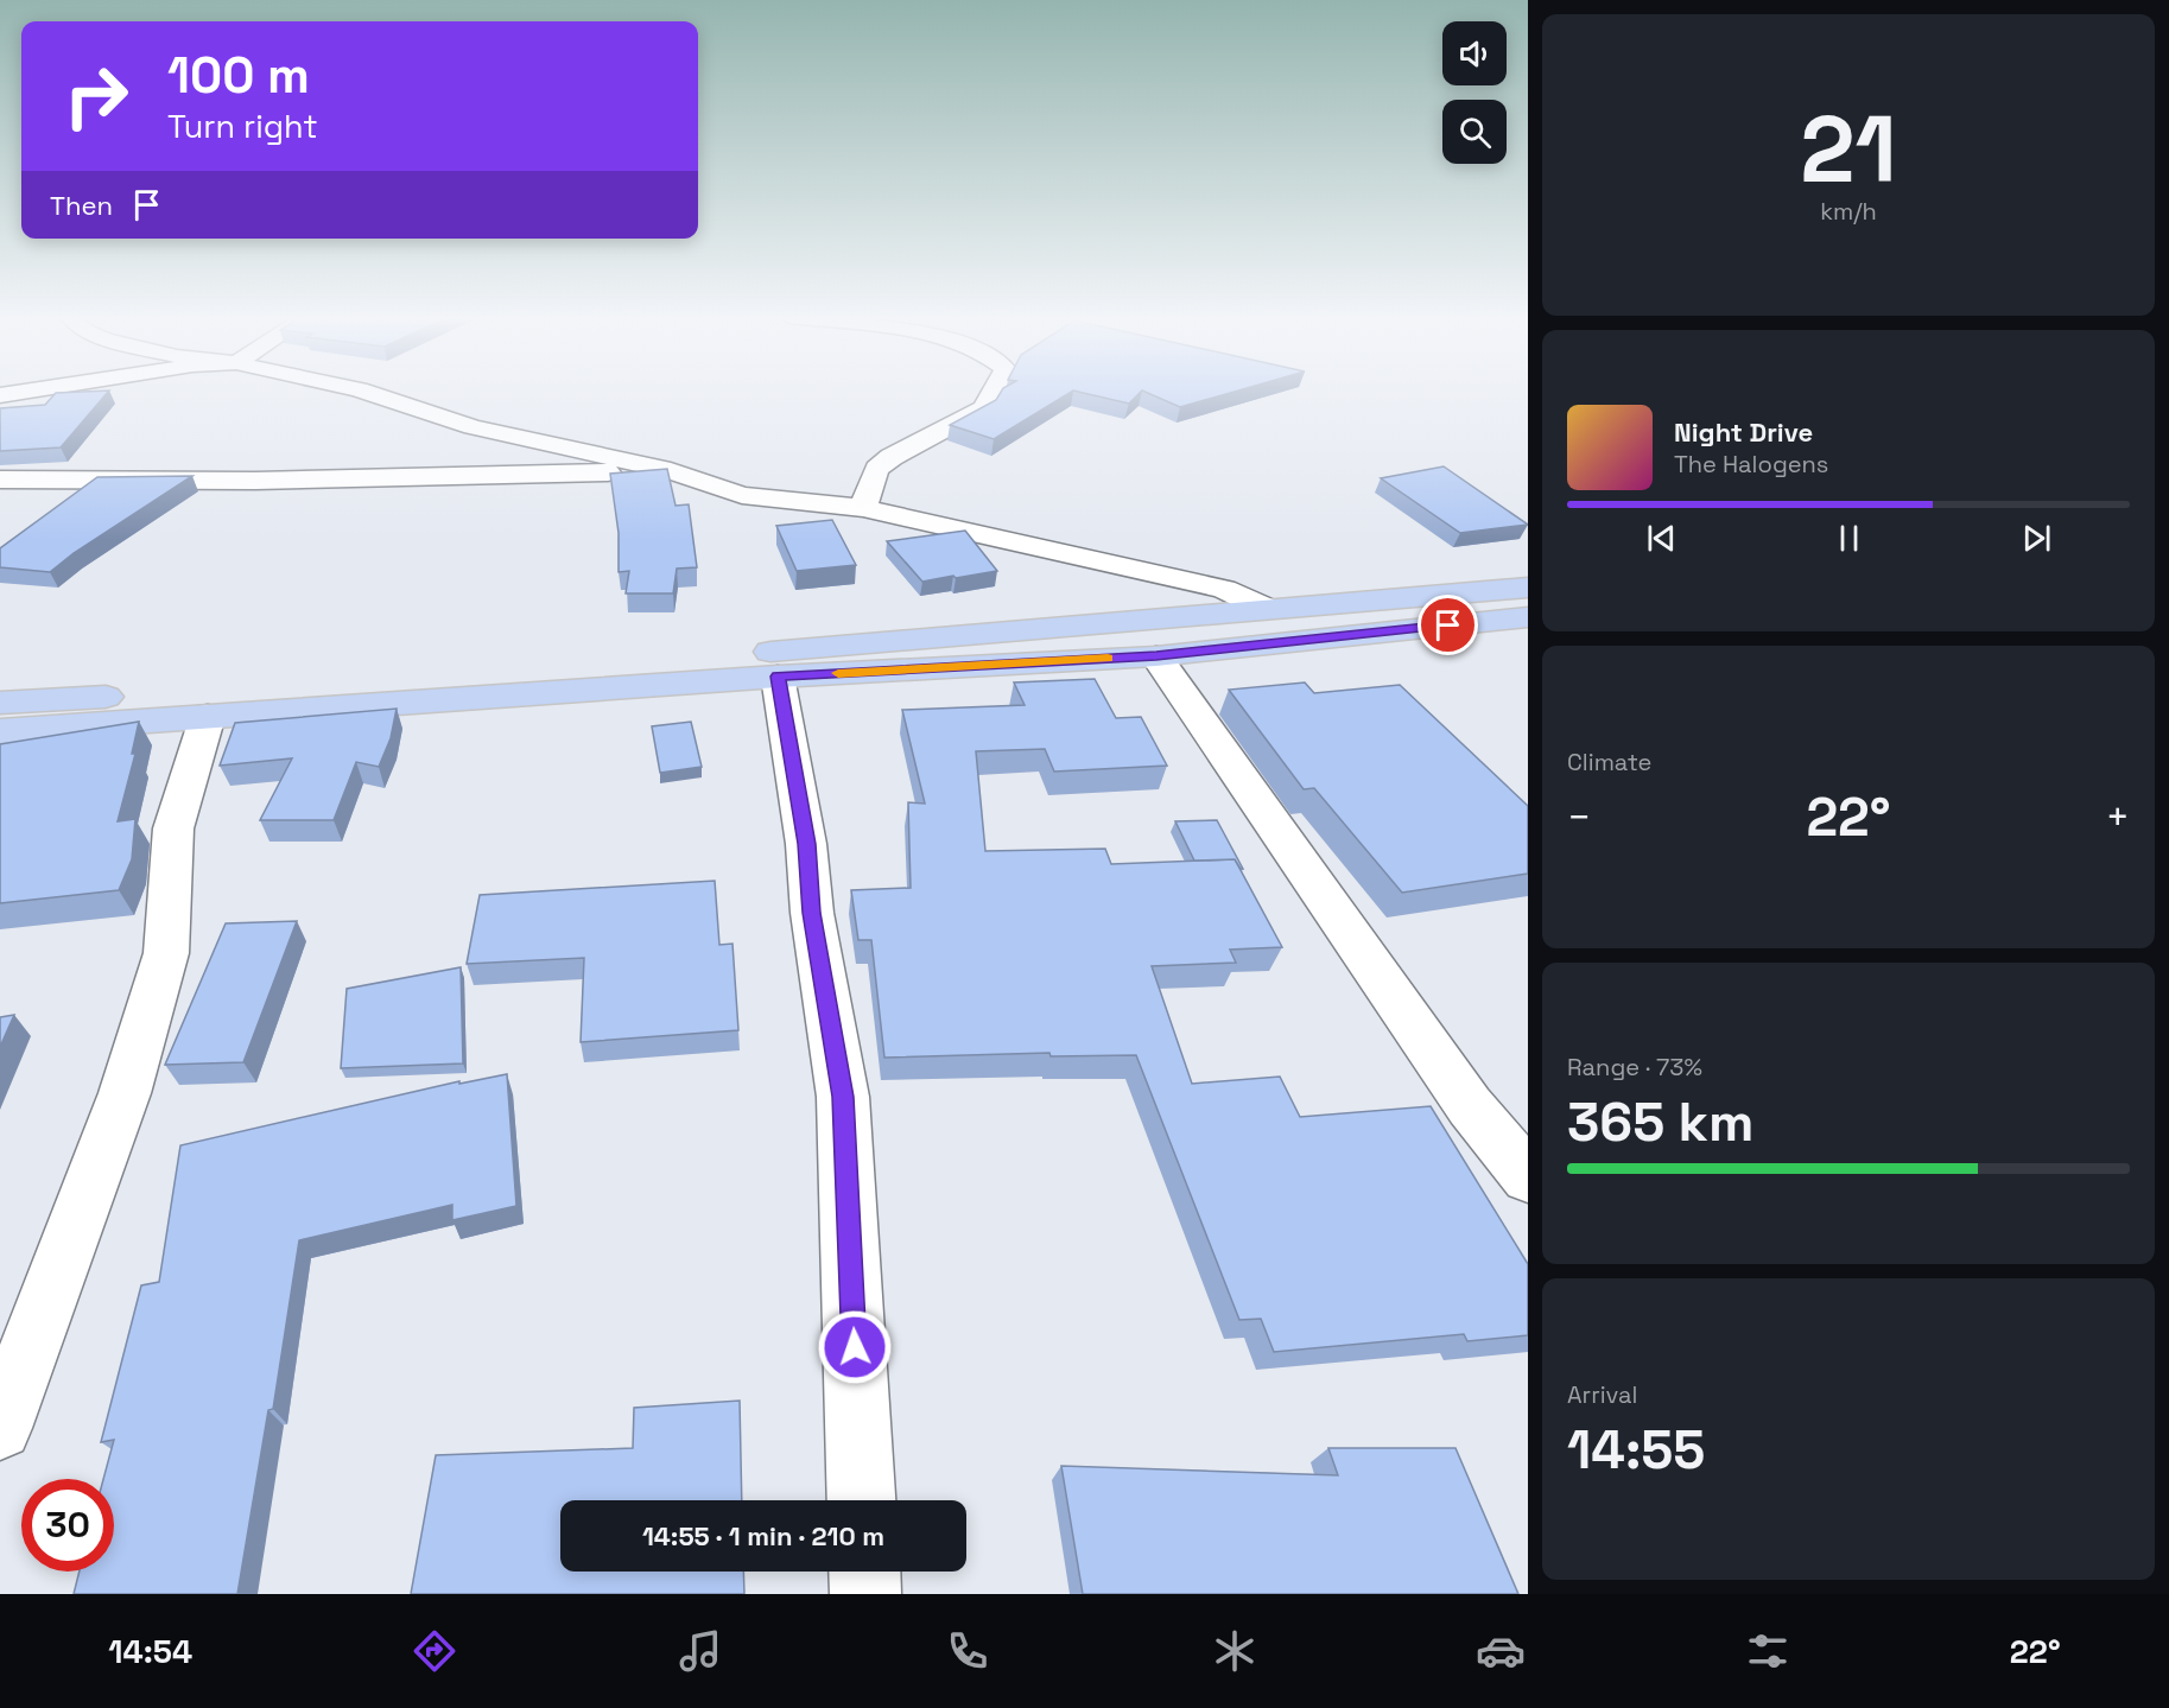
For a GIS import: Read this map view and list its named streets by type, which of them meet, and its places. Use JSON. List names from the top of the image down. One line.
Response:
{"page":{"tile":[["21","km/h"],"Climate",["Range · 73%","365 km"],["Arrival","14:55"]],"turn":["100 m","Turn right"],"then":"Then","song":["Night Drive","The Halogens"],"heat":["−","22°","+"],"limit":"30","trip":"14:55 · 1 min · 210 m","tabs":["14:54","22°"]}}
